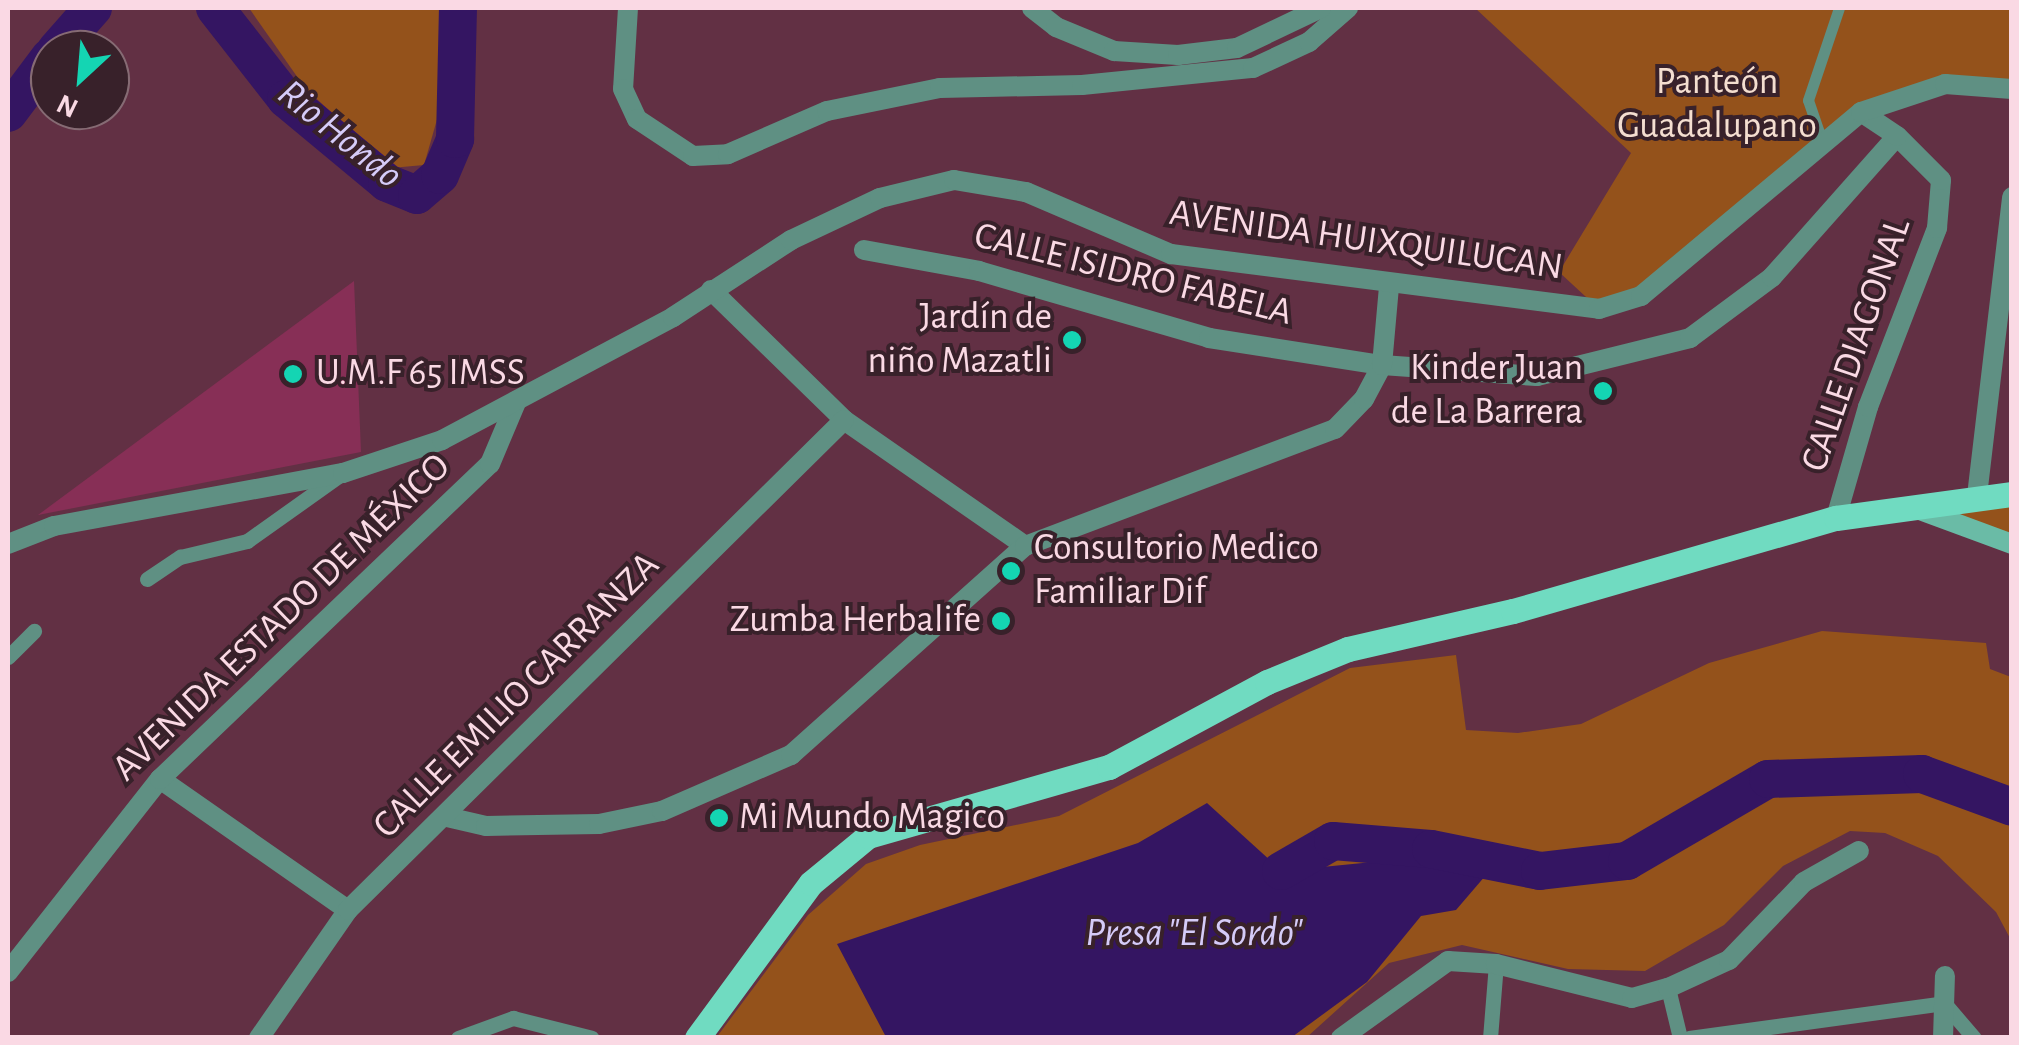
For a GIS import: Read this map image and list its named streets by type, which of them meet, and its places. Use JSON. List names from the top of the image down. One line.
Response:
{"streets":{"street":["AVENIDA HUIXQUILUCAN","CALLE ISIDRO FABELA","CALLE DIAGONAL","AVENIDA ESTADO DE MÉXICO","CALLE EMILIO CARRANZA"]},"crossings":[["AVENIDA HUIXQUILUCAN","CALLE DIAGONAL"],["AVENIDA HUIXQUILUCAN","AVENIDA ESTADO DE MÉXICO"],["CALLE ISIDRO FABELA","CALLE DIAGONAL"]],"water":["Rio Hondo","Presa \"El Sordo\""],"parks":["Panteón Guadalupano"],"places":["Jardín de niño Mazatli","U.M.F 65 IMSS","Kinder Juan de La Barrera","Consultorio Medico Familiar Dif","Zumba Herbalife","Mi Mundo Magico"],"north":"bottom left"}
